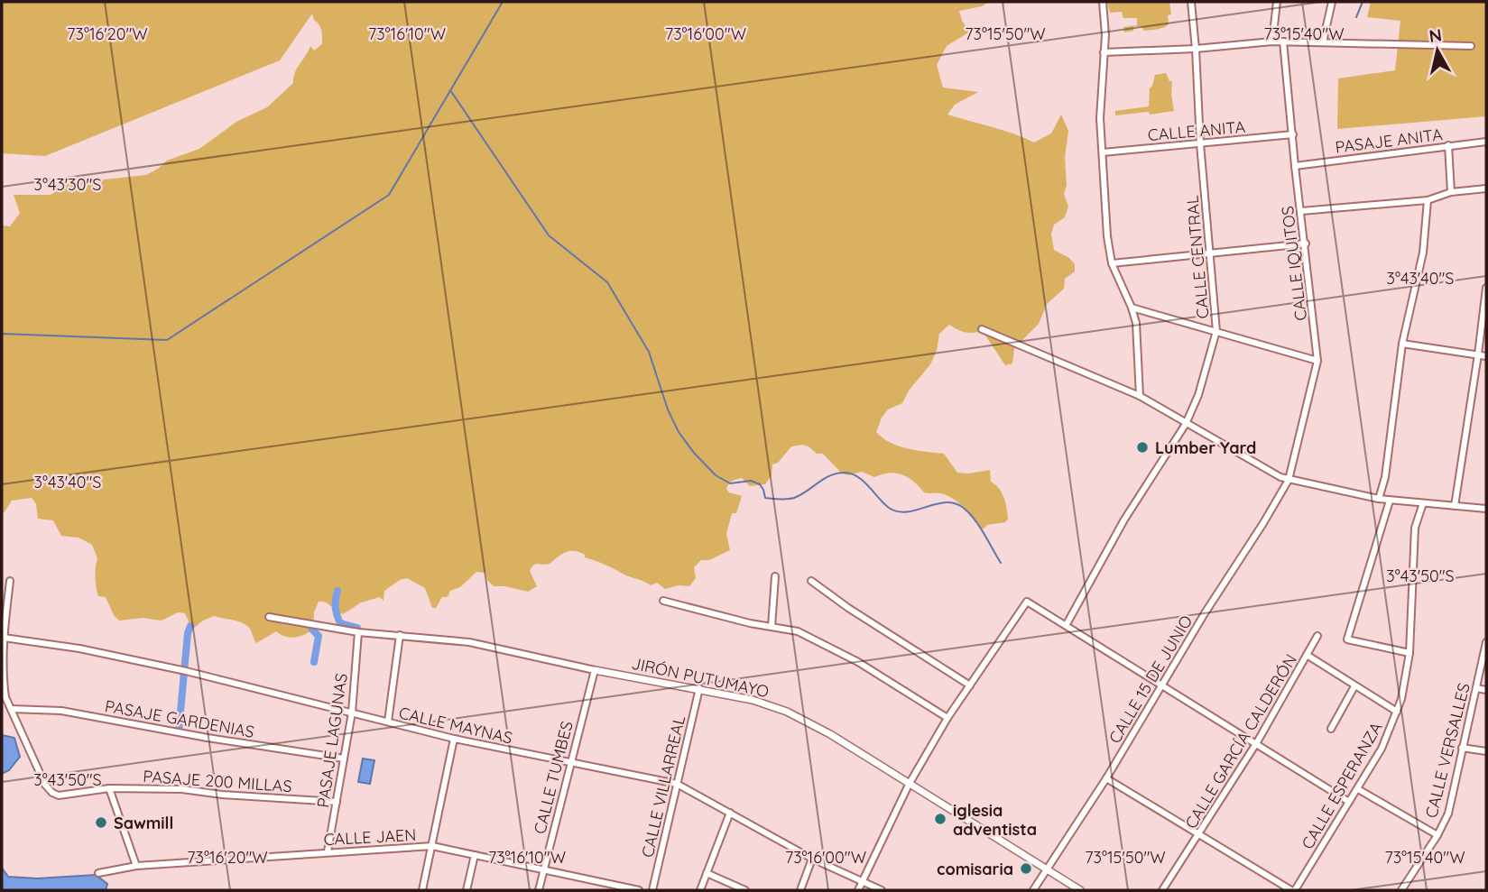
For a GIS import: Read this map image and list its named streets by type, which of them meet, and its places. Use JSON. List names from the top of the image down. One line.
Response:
{"streets":{"street":["CALLE ANITA","PASAJE ANITA","CALLE CENTRAL","CALLE IQUITOS","JIRÓN PUTUMAYO","CALLE 15 DE JUNIO","PASAJE GARDENIAS","CALLE MAYNAS","PASAJE LAGUNAS","CALLE GARCÍA CALDERÓN","CALLE VERSALLES","CALLE TUMBES","PASAJE 200 MILLAS","CALLE ESPERANZA","CALLE VILLARREAL","CALLE JAEN"]},"crossings":[["CALLE ANITA","CALLE CENTRAL"],["CALLE ANITA","CALLE IQUITOS"],["PASAJE ANITA","CALLE IQUITOS"],["CALLE IQUITOS","CALLE 15 DE JUNIO"],["JIRÓN PUTUMAYO","CALLE 15 DE JUNIO"],["JIRÓN PUTUMAYO","PASAJE LAGUNAS"],["JIRÓN PUTUMAYO","CALLE TUMBES"],["JIRÓN PUTUMAYO","CALLE VILLARREAL"],["PASAJE GARDENIAS","PASAJE LAGUNAS"],["PASAJE GARDENIAS","PASAJE 200 MILLAS"],["CALLE MAYNAS","PASAJE LAGUNAS"],["CALLE MAYNAS","CALLE TUMBES"],["CALLE MAYNAS","CALLE VILLARREAL"],["PASAJE LAGUNAS","PASAJE 200 MILLAS"],["PASAJE LAGUNAS","CALLE JAEN"],["CALLE TUMBES","CALLE JAEN"]],"places":["Lumber Yard","iglesia adventista","Sawmill","comisaria"],"north":"top","coordinates":["73°16'20\"W","73°16'10\"W","73°16'00\"W","73°15'50\"W","73°15'40\"W","3°43'30\"S","3°43'40\"S","3°43'50\"S"]}
